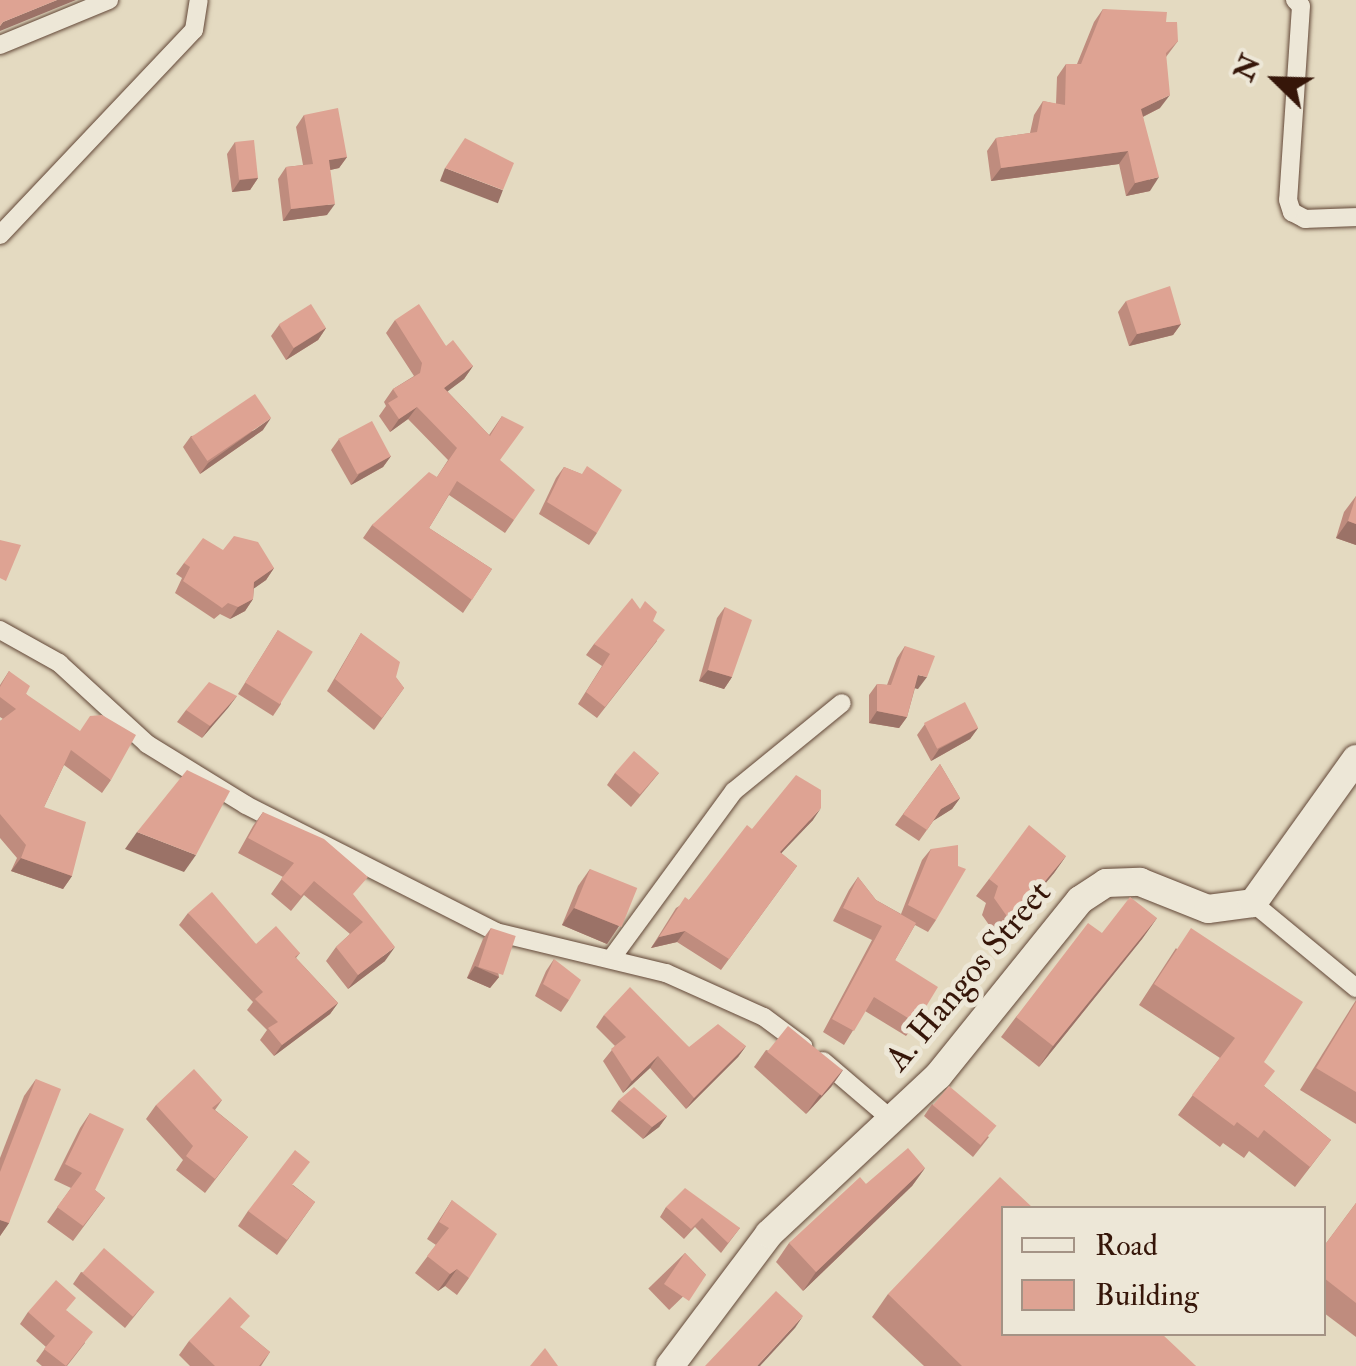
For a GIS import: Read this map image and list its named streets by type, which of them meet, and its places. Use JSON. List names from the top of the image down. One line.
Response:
{"streets":{"street":["A. Hangos Street"]},"legend":["Road","Building"],"north":"top left"}
